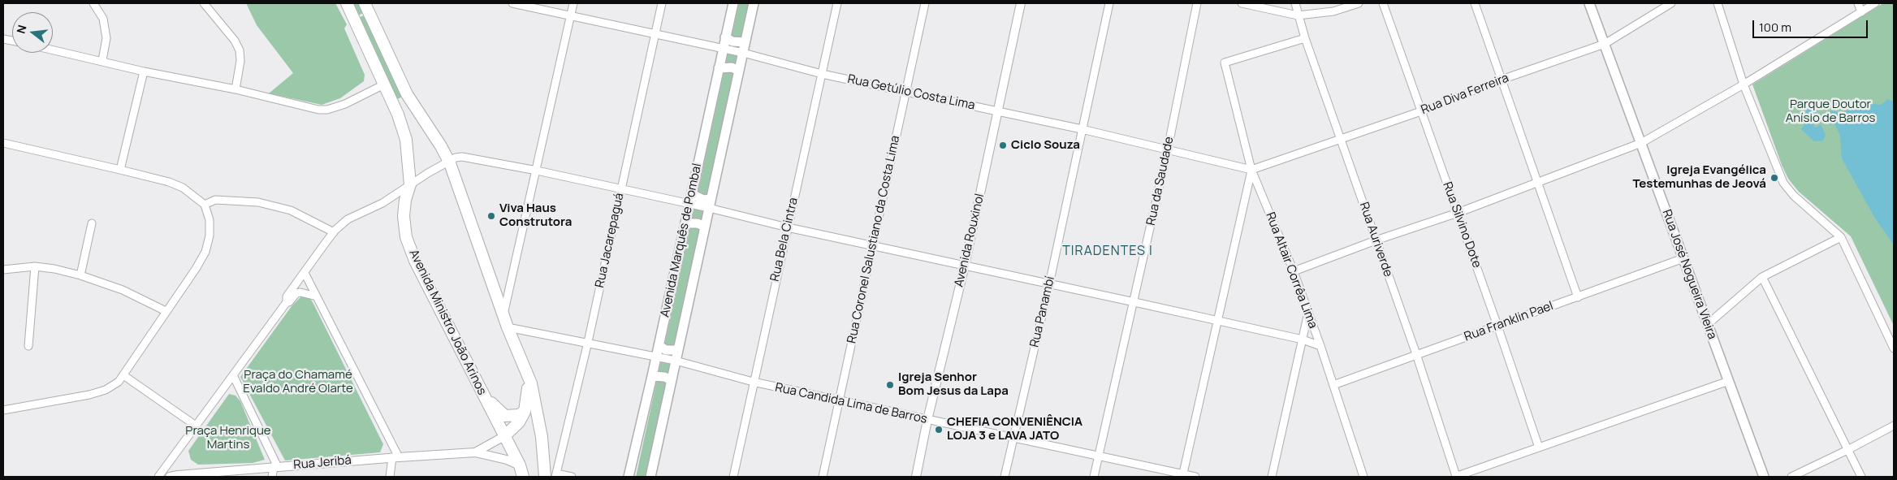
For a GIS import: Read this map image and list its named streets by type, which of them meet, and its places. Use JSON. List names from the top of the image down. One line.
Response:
{"streets":{"main road":["Avenida Marquês de Pombal","Rua José Nogueira Vieira","Avenida Ministro João Arinos"],"street":["Rua Getúlio Costa Lima","Rua Diva Ferreira","Rua da Saudade","Rua Silvino Dote","Rua Bela Cintra","Rua Coronel Salustiano da Costa Lima","Rua Auriverde","Rua Jacarepaguá","Avenida Rouxinol","Rua Altair Corrêa Lima","Rua Panambí","Rua Franklin Pael","Rua Candida Lima de Barros","Rua Jeribá"]},"crossings":[["Rua Getúlio Costa Lima","Rua Diva Ferreira"],["Rua Getúlio Costa Lima","Rua da Saudade"],["Rua Getúlio Costa Lima","Rua Bela Cintra"],["Rua Getúlio Costa Lima","Rua Coronel Salustiano da Costa Lima"],["Rua Getúlio Costa Lima","Rua Jacarepaguá"],["Rua Getúlio Costa Lima","Avenida Marquês de Pombal"],["Rua Getúlio Costa Lima","Avenida Rouxinol"],["Rua Getúlio Costa Lima","Rua Altair Corrêa Lima"],["Rua Getúlio Costa Lima","Rua Panambí"],["Rua Diva Ferreira","Rua Silvino Dote"],["Rua Diva Ferreira","Rua Auriverde"],["Rua Diva Ferreira","Rua Altair Corrêa Lima"],["Rua Diva Ferreira","Rua José Nogueira Vieira"],["Rua da Saudade","Rua Candida Lima de Barros"],["Rua Silvino Dote","Rua Franklin Pael"],["Rua Bela Cintra","Rua Candida Lima de Barros"],["Rua Coronel Salustiano da Costa Lima","Rua Candida Lima de Barros"],["Rua Auriverde","Rua Altair Corrêa Lima"],["Rua Auriverde","Rua Franklin Pael"],["Rua Jacarepaguá","Rua Candida Lima de Barros"],["Avenida Marquês de Pombal","Rua Candida Lima de Barros"],["Avenida Rouxinol","Rua Candida Lima de Barros"],["Rua Altair Corrêa Lima","Rua Franklin Pael"],["Rua José Nogueira Vieira","Rua Franklin Pael"],["Rua Panambí","Rua Candida Lima de Barros"]],"districts":["TIRADENTES I"],"parks":["Parque Doutor Anísio de Barros","Praça do Chamamé Evaldo André Olarte","Praça Henrique Martins"],"places":["Ciclo Souza","Igreja Evangélica Testemunhas de Jeová","Viva Haus Construtora","Igreja Senhor Bom Jesus da Lapa","CHEFIA CONVENIÊNCIA LOJA 3 e LAVA JATO"],"scale_bar":"100 m","north":"left"}
